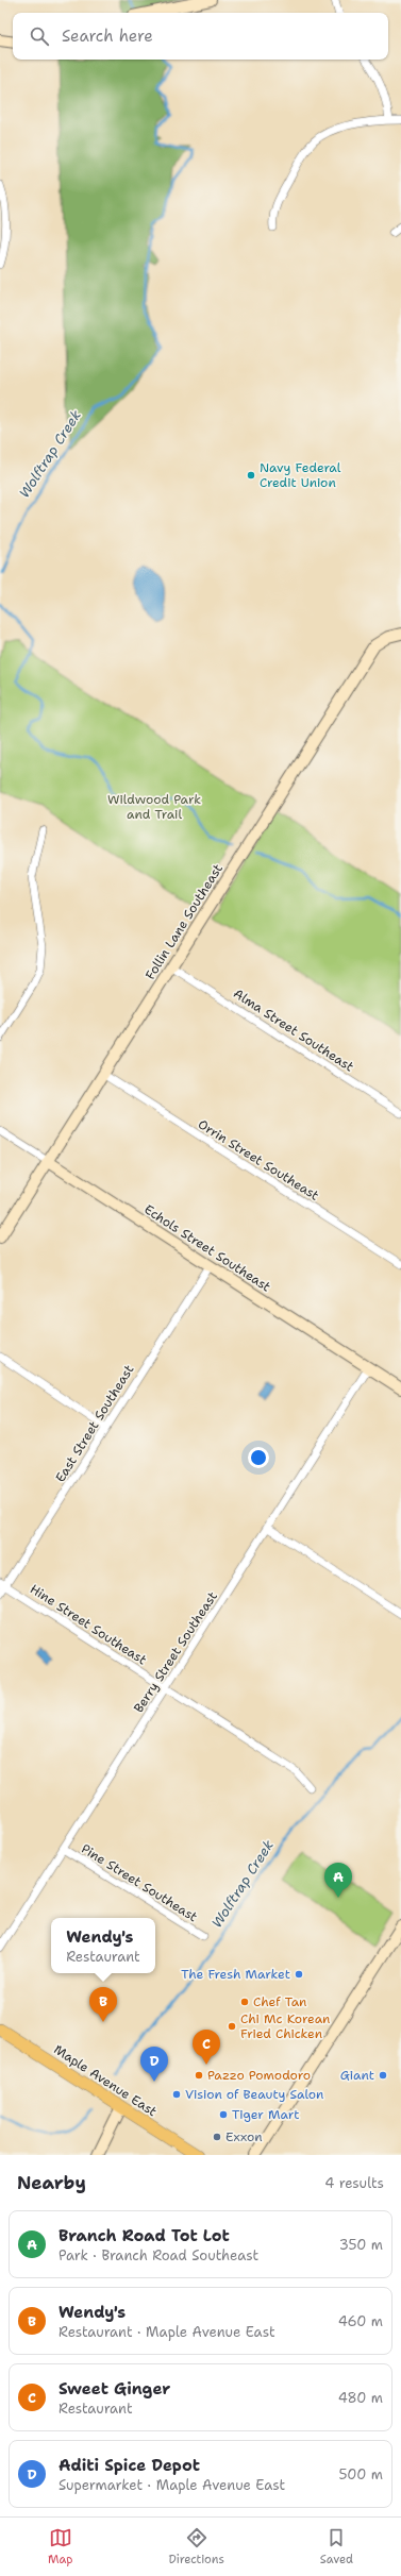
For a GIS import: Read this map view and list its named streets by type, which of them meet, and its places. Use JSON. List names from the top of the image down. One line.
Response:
{"streets":{"main road":["Maple Avenue East"],"street":["Follin Lane Southeast","Alma Street Southeast","Orrin Street Southeast","Echols Street Southeast","East Street Southeast","Hine Street Southeast","Berry Street Southeast","Pine Street Southeast"]},"crossings":[["Follin Lane Southeast","Alma Street Southeast"],["Follin Lane Southeast","Orrin Street Southeast"],["Follin Lane Southeast","Echols Street Southeast"],["Echols Street Southeast","East Street Southeast"],["Echols Street Southeast","Berry Street Southeast"],["East Street Southeast","Hine Street Southeast"],["Hine Street Southeast","Berry Street Southeast"],["Berry Street Southeast","Pine Street Southeast"]],"water":["Wolftrap Creek"],"parks":["Wildwood Park and Trail"],"places":["Navy Federal Credit Union","The Fresh Market","Chef Tan","Chi Mc Korean Fried Chicken","Pazzo Pomodoro","Giant","Vision of Beauty Salon","Tiger Mart","Exxon"],"page":{"search":"Search here","pins":["A","B","C","D"],"popup":["Wendy's","Restaurant"],"heading":["Nearby","4 results"],"list":[{"mark":"A","name":"Branch Road Tot Lot","note":"Park · Branch Road Southeast","value":"350 m"},{"mark":"B","name":"Wendy's","note":"Restaurant · Maple Avenue East","value":"460 m"},{"mark":"C","name":"Sweet Ginger","note":"Restaurant","value":"480 m"},{"mark":"D","name":"Aditi Spice Depot","note":"Supermarket · Maple Avenue East","value":"500 m"}],"nav":["Map","Directions","Saved"]}}
